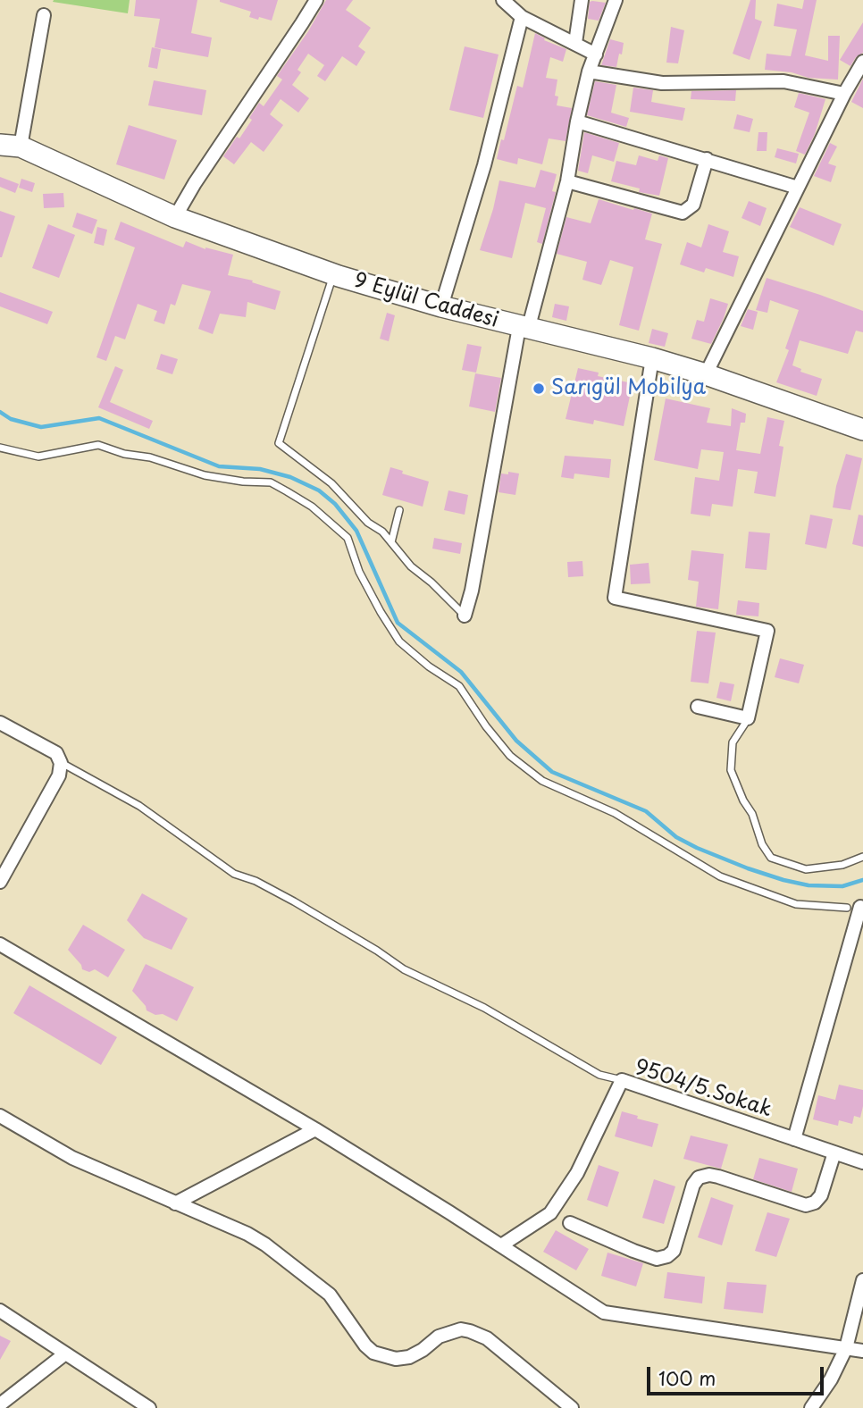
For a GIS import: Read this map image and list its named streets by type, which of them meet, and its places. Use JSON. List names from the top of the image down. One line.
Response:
{"streets":{"main road":["9 Eylül Caddesi"],"street":["9504/5.Sokak"]},"places":["Sarıgül Mobilya"],"scale_bar":"100 m"}
